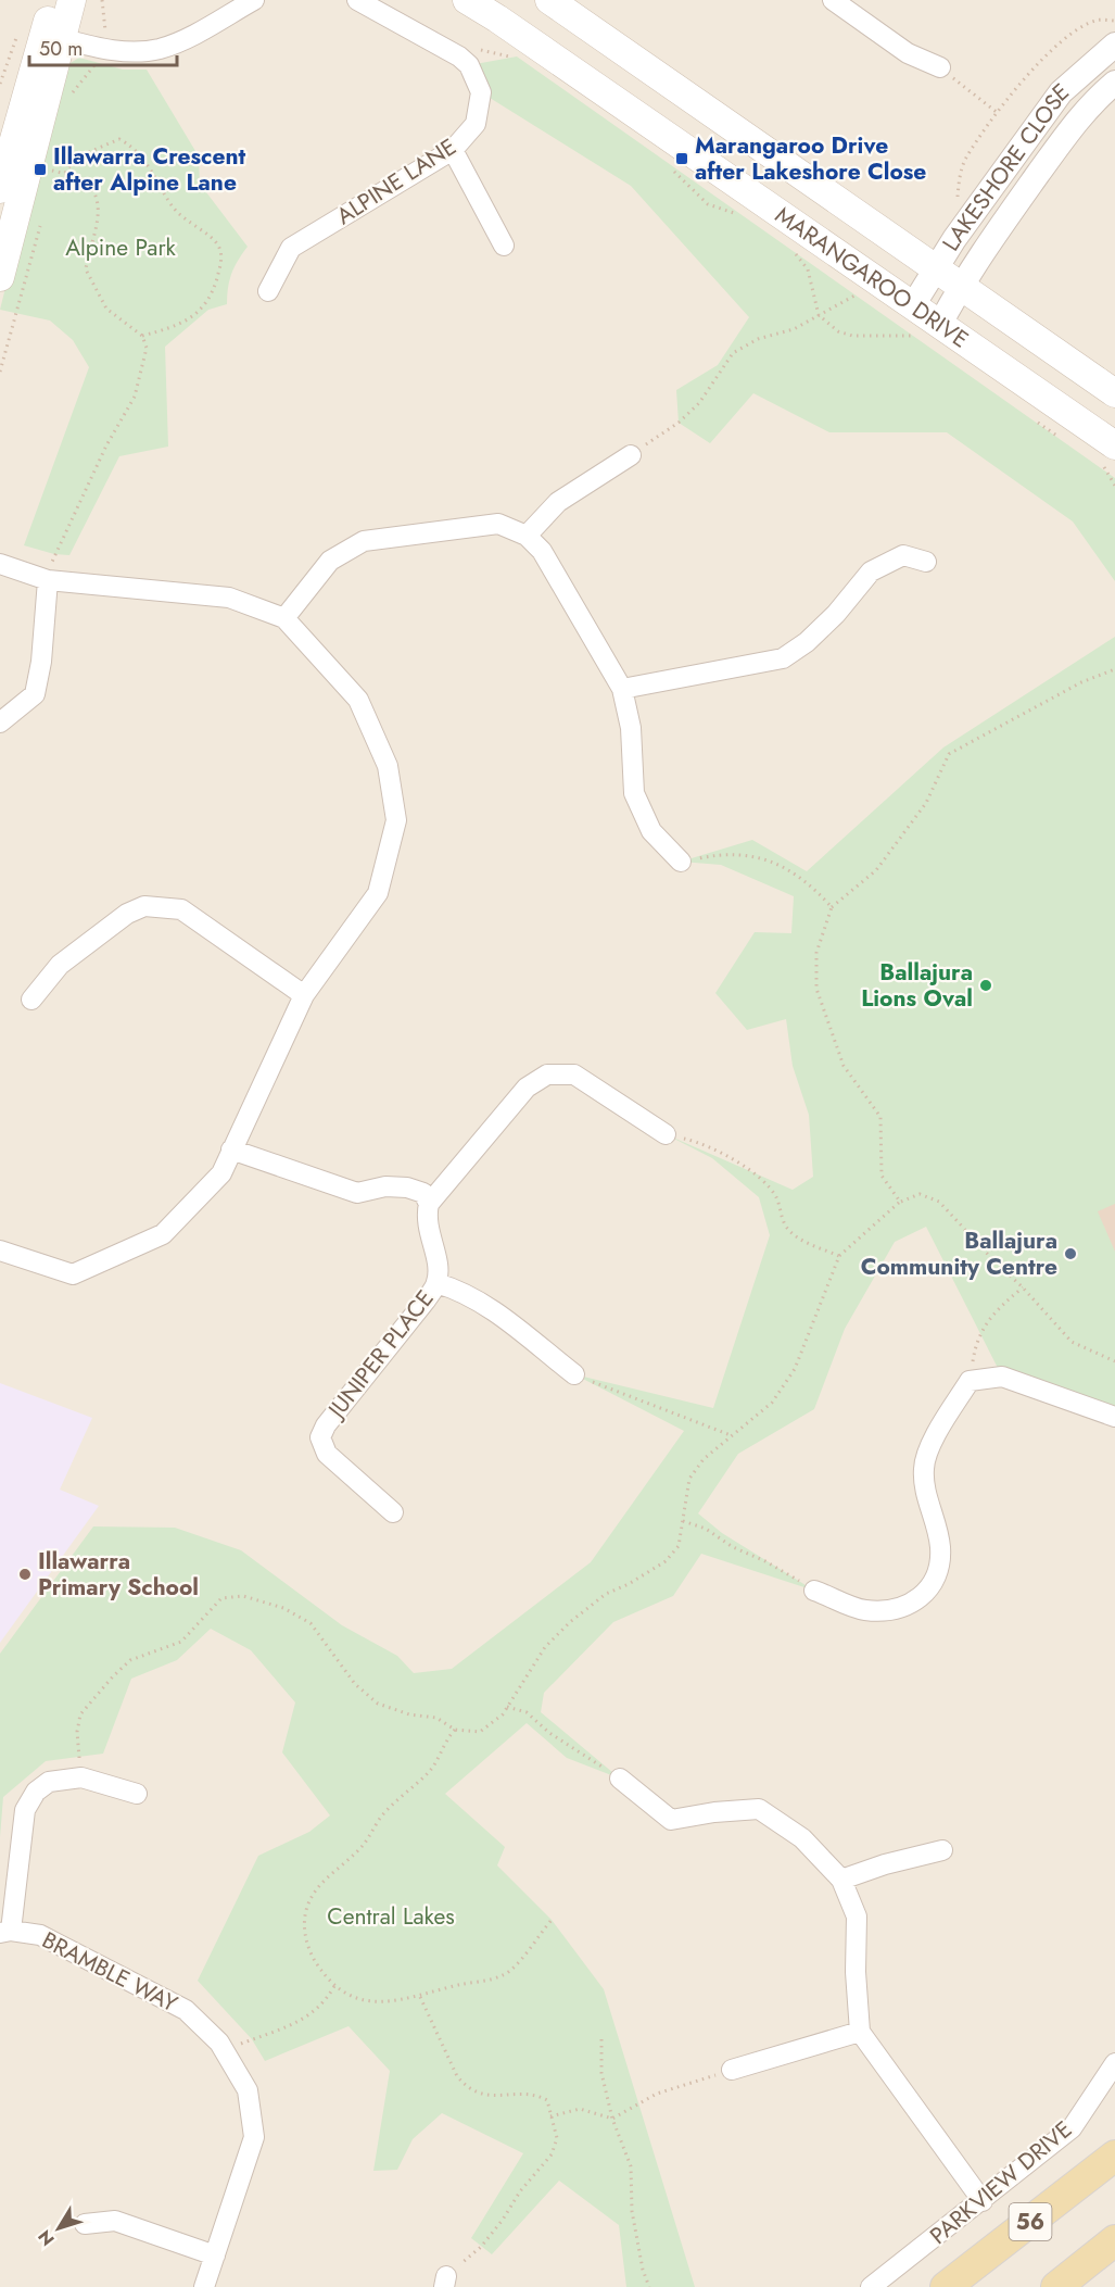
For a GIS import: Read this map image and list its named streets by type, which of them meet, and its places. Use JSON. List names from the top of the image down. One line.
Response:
{"streets":{"main road":["MARANGAROO DRIVE","56"],"street":["LAKESHORE CLOSE","ALPINE LANE","JUNIPER PLACE","BRAMBLE WAY","PARKVIEW DRIVE"]},"crossings":[["LAKESHORE CLOSE","MARANGAROO DRIVE"]],"parks":["Alpine Park","Central Lakes"],"places":{"transit":["Marangaroo Drive after Lakeshore Close","Illawarra Crescent after Alpine Lane"],"other":["Ballajura Lions Oval","Ballajura Community Centre","Illawarra Primary School"]},"scale_bar":"50 m","north":"bottom left"}
